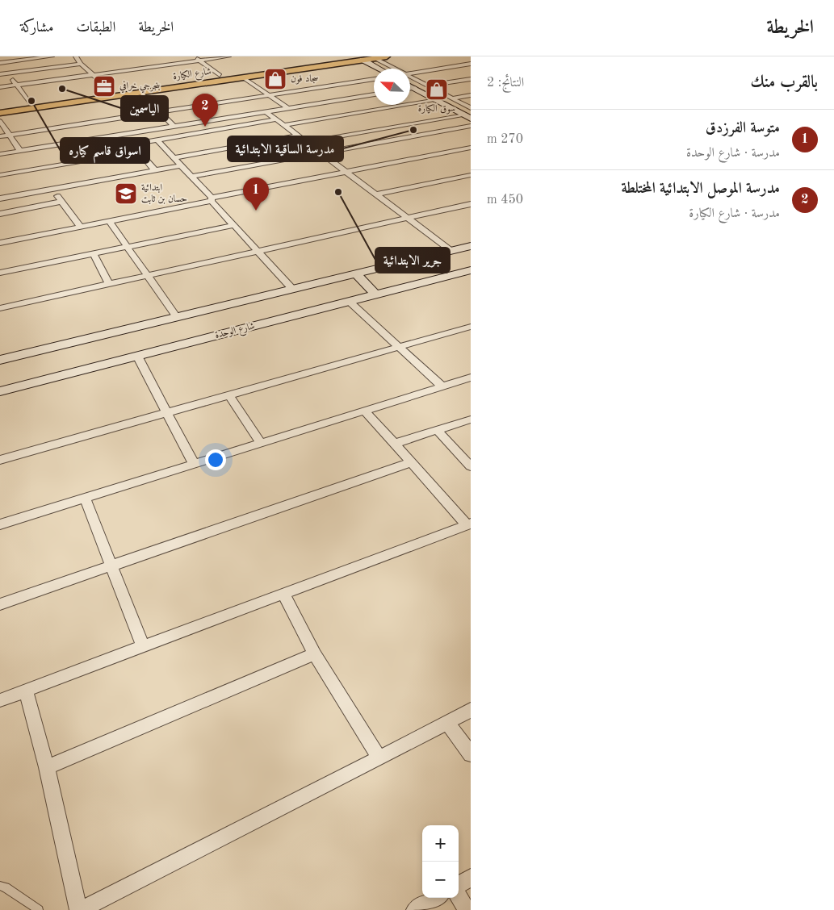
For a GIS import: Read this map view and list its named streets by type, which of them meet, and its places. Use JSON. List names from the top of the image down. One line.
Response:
{"streets":{"main road":["شارع الكيارة"],"street":["شارع الوحدة"]},"places":{"shop":["سجاد فون","سوق الكيارة"],"office":["بنجرجي خرافي"],"other":["الياسمين","اسواق قاسم كياره","مدرسة الساقية الابتدائية","جرير الابتدائية"],"school or university":["ابتدائية حسان بن ثابت"]},"north":"top left","page":{"header":"الخريطة","nav":["الخريطة","الطبقات","مشاركة"],"heading":["بالقرب منك","النتائج: 2"],"pins":["2","1"],"list":[{"mark":"1","name":"متوسة الفرزدق","note":"مدرسة · شارع الوحدة","value":"270 m"},{"mark":"2","name":"مدرسة الموصل الابتدائية المختلطة","note":"مدرسة · شارع الكيارة","value":"450 m"}],"map_buttons":["+","−"]}}
